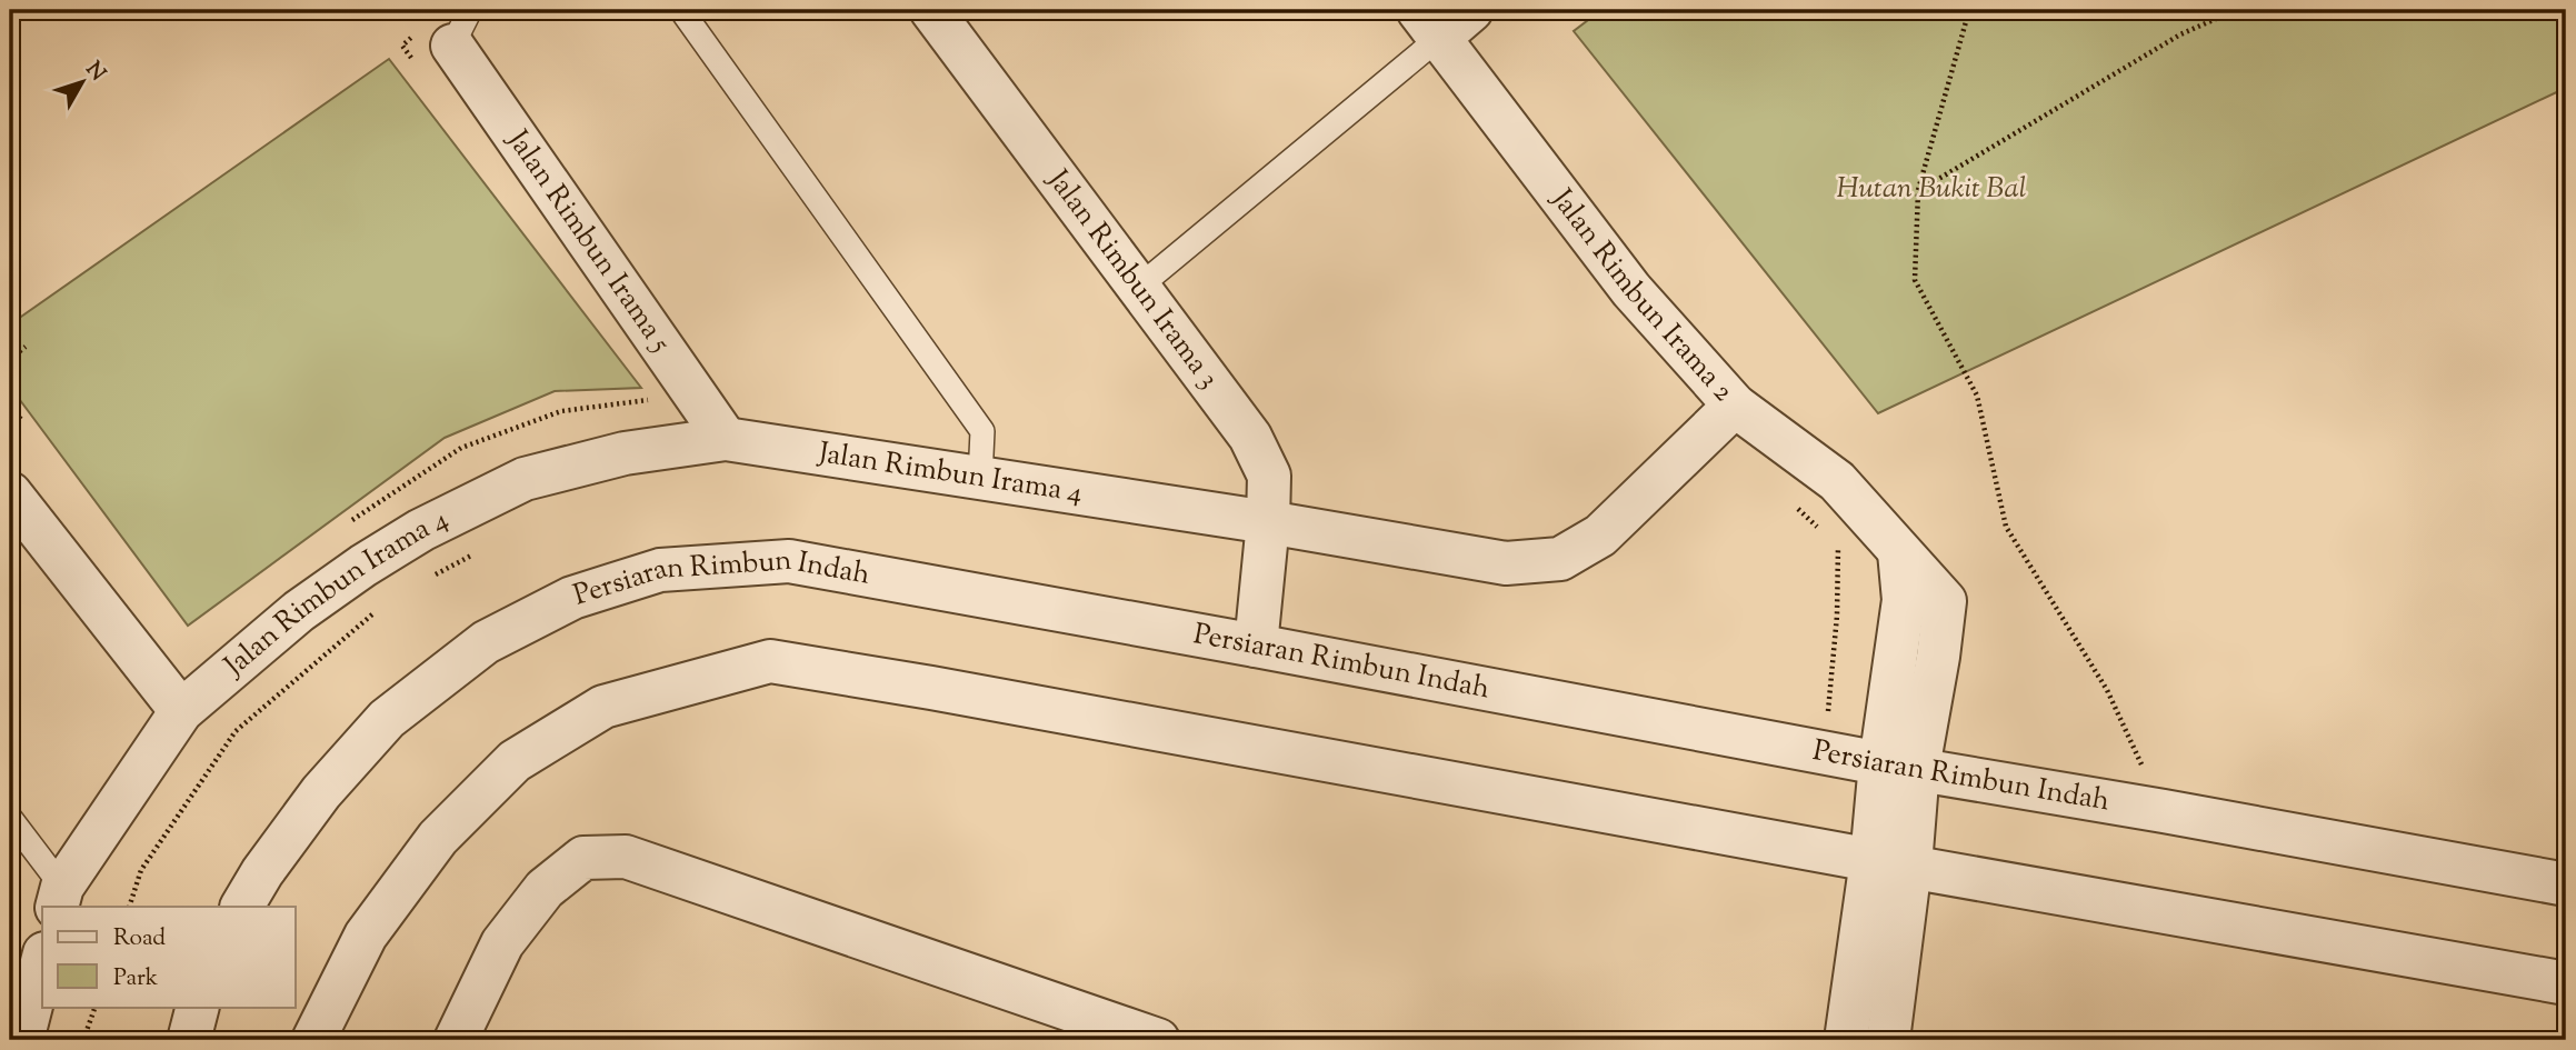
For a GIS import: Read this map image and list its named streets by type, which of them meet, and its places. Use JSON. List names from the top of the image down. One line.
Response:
{"streets":{"street":["Jalan Rimbun Irama 5","Jalan Rimbun Irama 3","Jalan Rimbun Irama 2","Jalan Rimbun Irama 4","Persiaran Rimbun Indah"]},"crossings":[["Jalan Rimbun Irama 5","Jalan Rimbun Irama 4"],["Jalan Rimbun Irama 3","Jalan Rimbun Irama 4"],["Jalan Rimbun Irama 3","Persiaran Rimbun Indah"],["Jalan Rimbun Irama 2","Jalan Rimbun Irama 4"],["Jalan Rimbun Irama 2","Persiaran Rimbun Indah"]],"parks":["Hutan Bukit Bal"],"legend":["Road","Park"],"north":"top right"}
